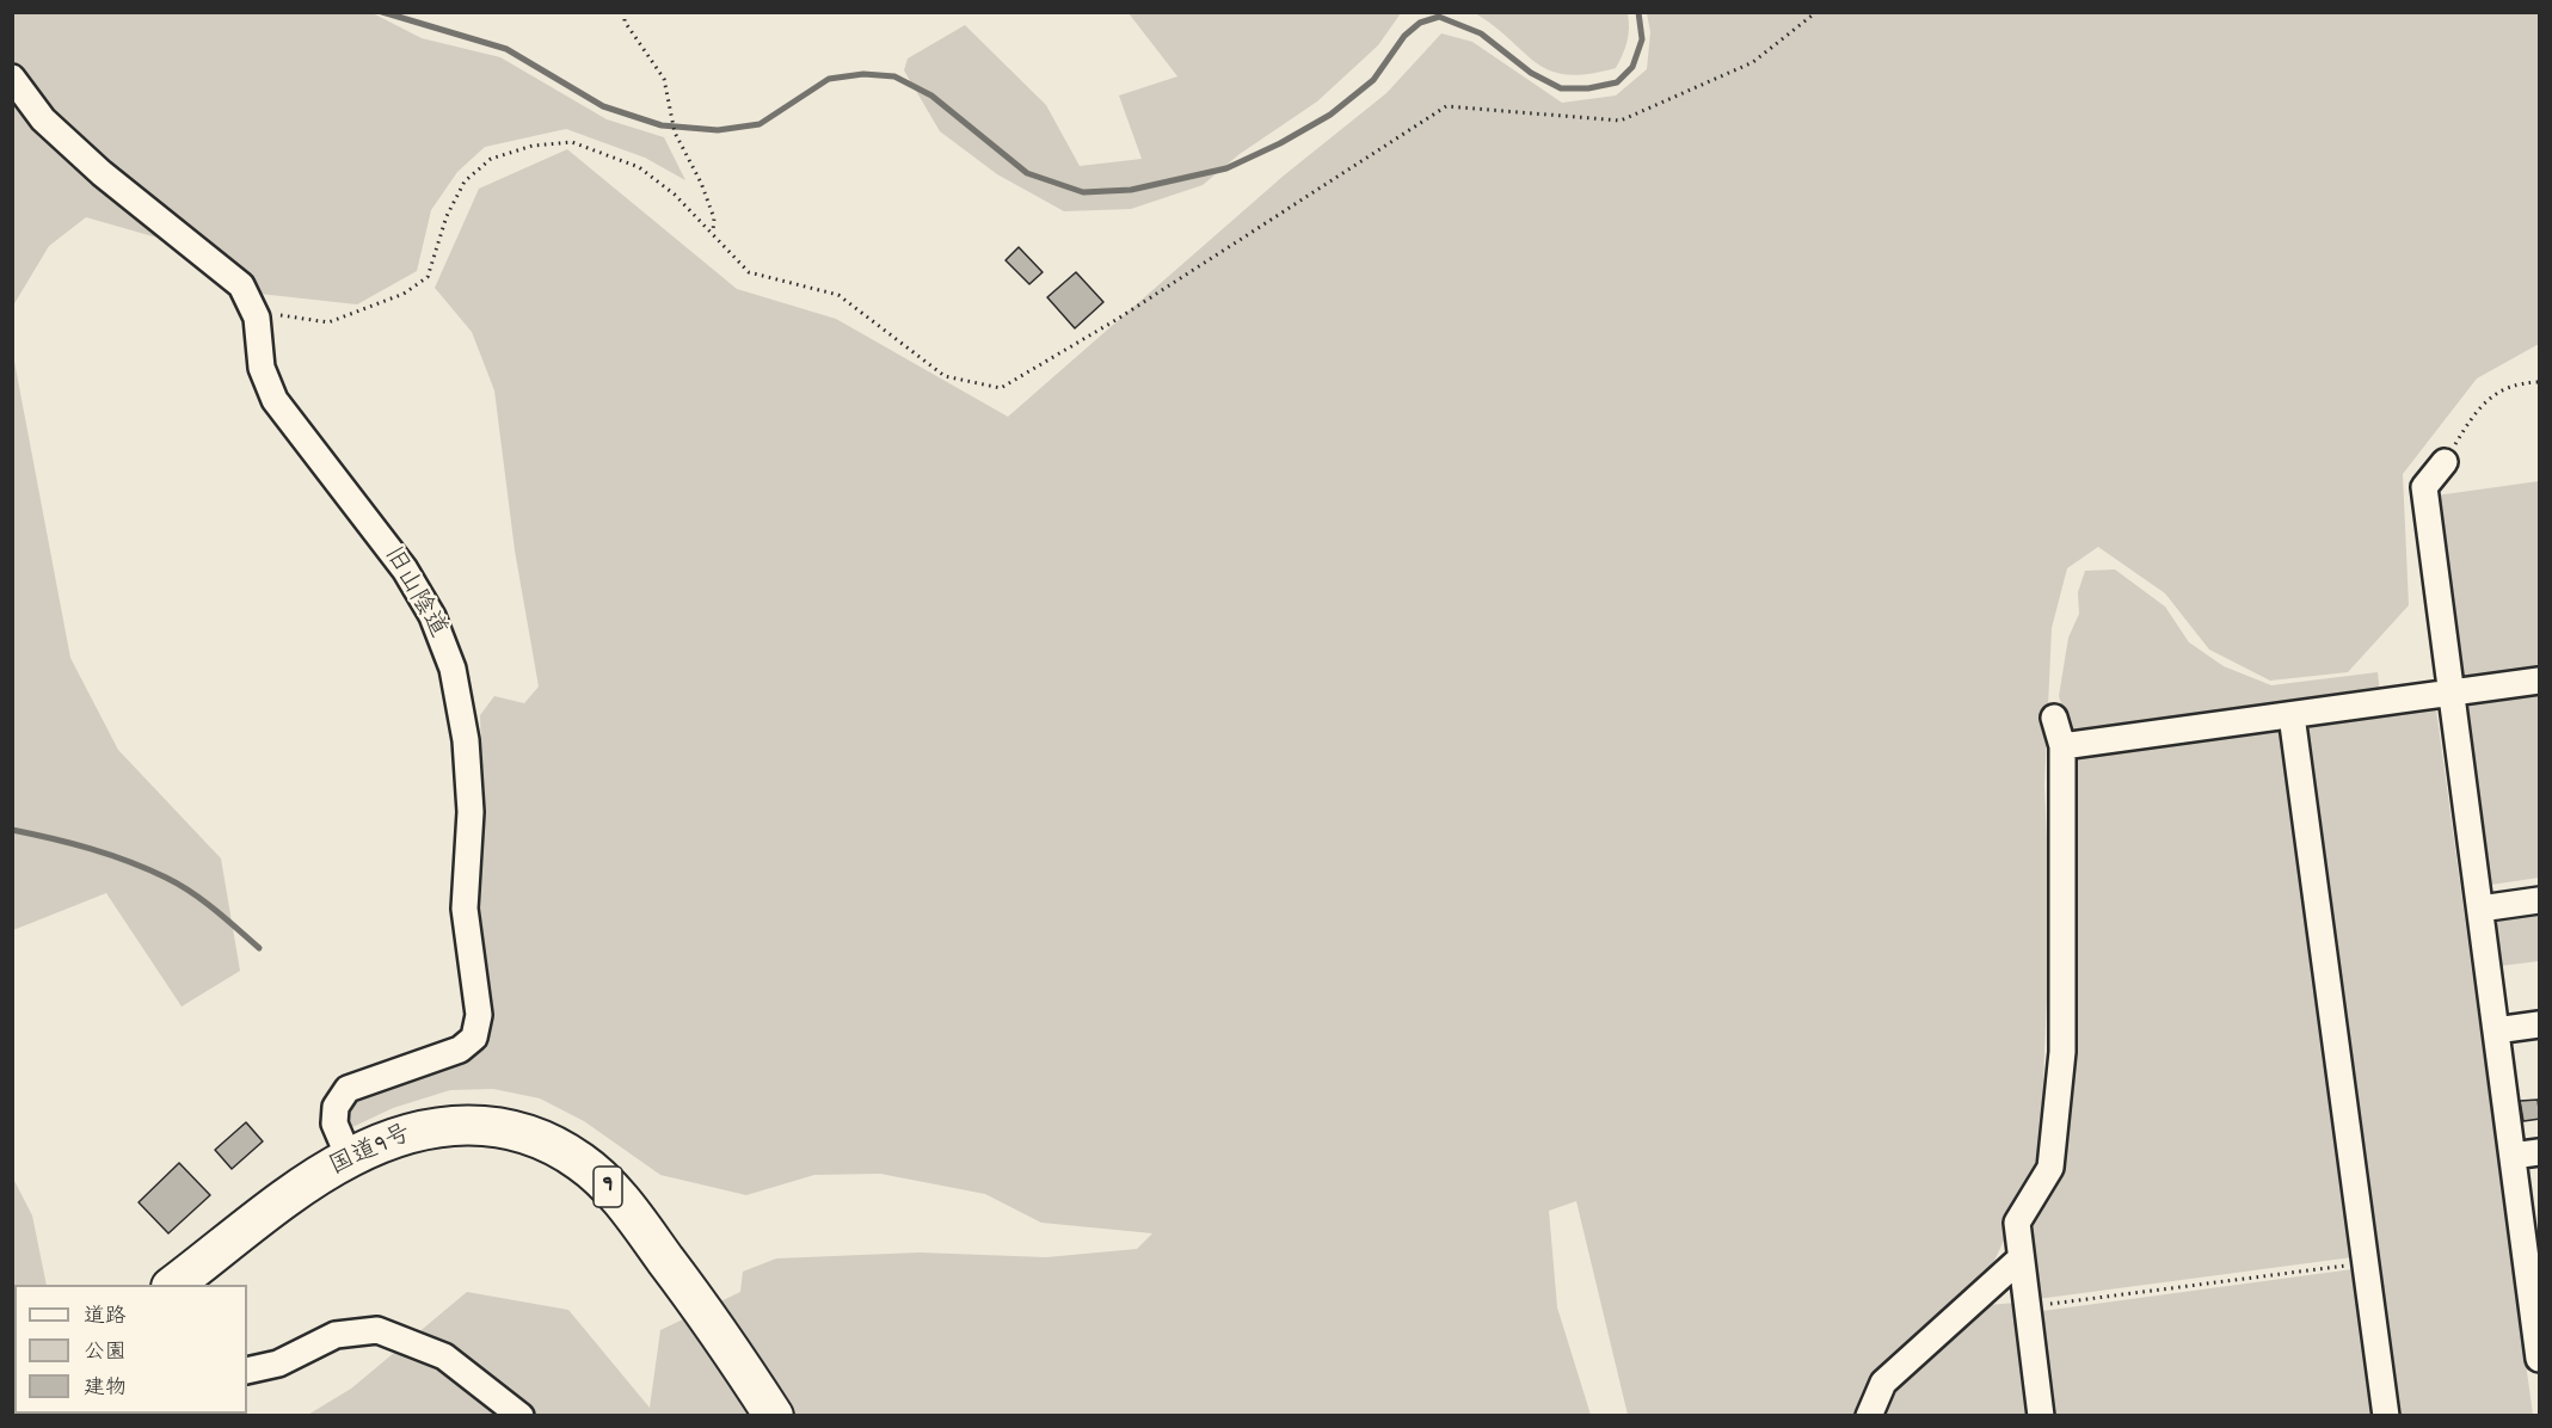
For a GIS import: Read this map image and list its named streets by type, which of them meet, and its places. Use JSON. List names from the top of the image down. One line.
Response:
{"streets":{"highway":["国道9号","9"],"street":["旧山陰道"]},"crossings":[["旧山陰道","国道9号"]],"legend":["道路","公園","建物"]}
